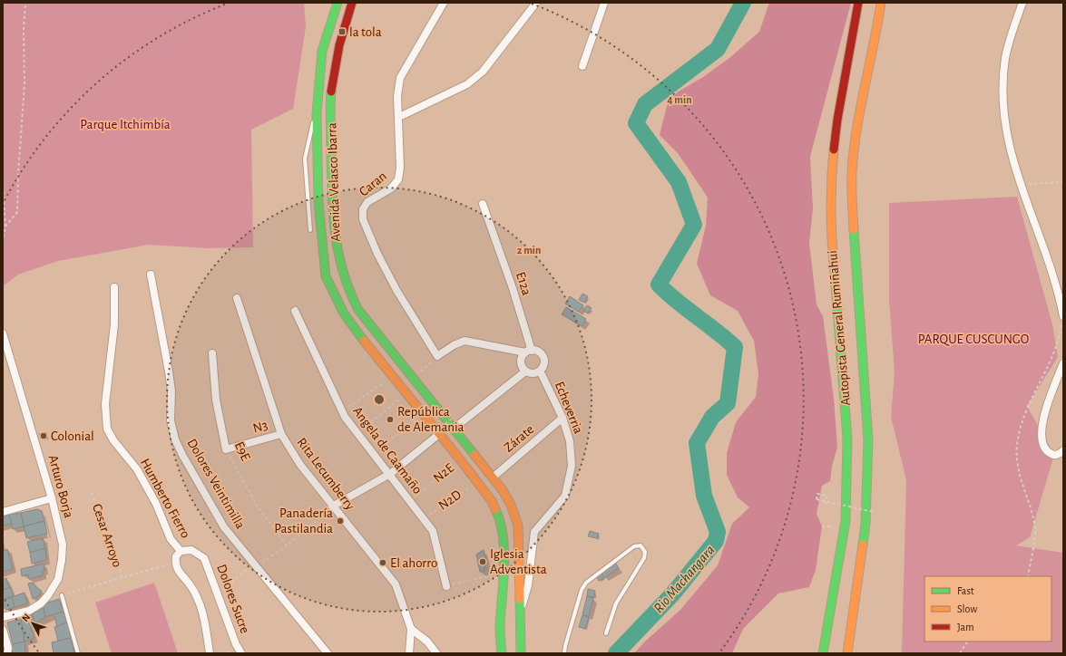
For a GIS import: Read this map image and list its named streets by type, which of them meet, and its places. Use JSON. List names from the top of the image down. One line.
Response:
{"streets":{"main road":["Avenida Velasco Ibarra","Autopista General Rumiñahui"],"street":["Caran","E12a","Echeverria","N3","Zárate","Angela de Caamaño","E9E","Rita Lecumberry","Dolores Veintimilla","Arturo Borja","Humberto Fierro","Dolores Sucre"],"path":["N2E","N2D","Cesar Arroyo"]},"crossings":[["Avenida Velasco Ibarra","Echeverria"],["Avenida Velasco Ibarra","Zárate"],["Avenida Velasco Ibarra","N2E"],["Avenida Velasco Ibarra","N2D"],["E12a","Echeverria"],["Echeverria","Zárate"],["N3","E9E"],["N3","Rita Lecumberry"],["Angela de Caamaño","N2E"],["Angela de Caamaño","N2D"],["Humberto Fierro","Dolores Sucre"]],"water":["Rio Machangara"],"parks":["Parque Itchimbía","PARQUE CUSCUNGO"],"places":{"transit":["la tola"],"other":["República de Alemania","Colonial","Panadería Pastilandia","Iglesia Adventista","El ahorro"]},"legend":["Fast","Slow","Jam"],"north":"top left","rings":["4 min","2 min"]}
